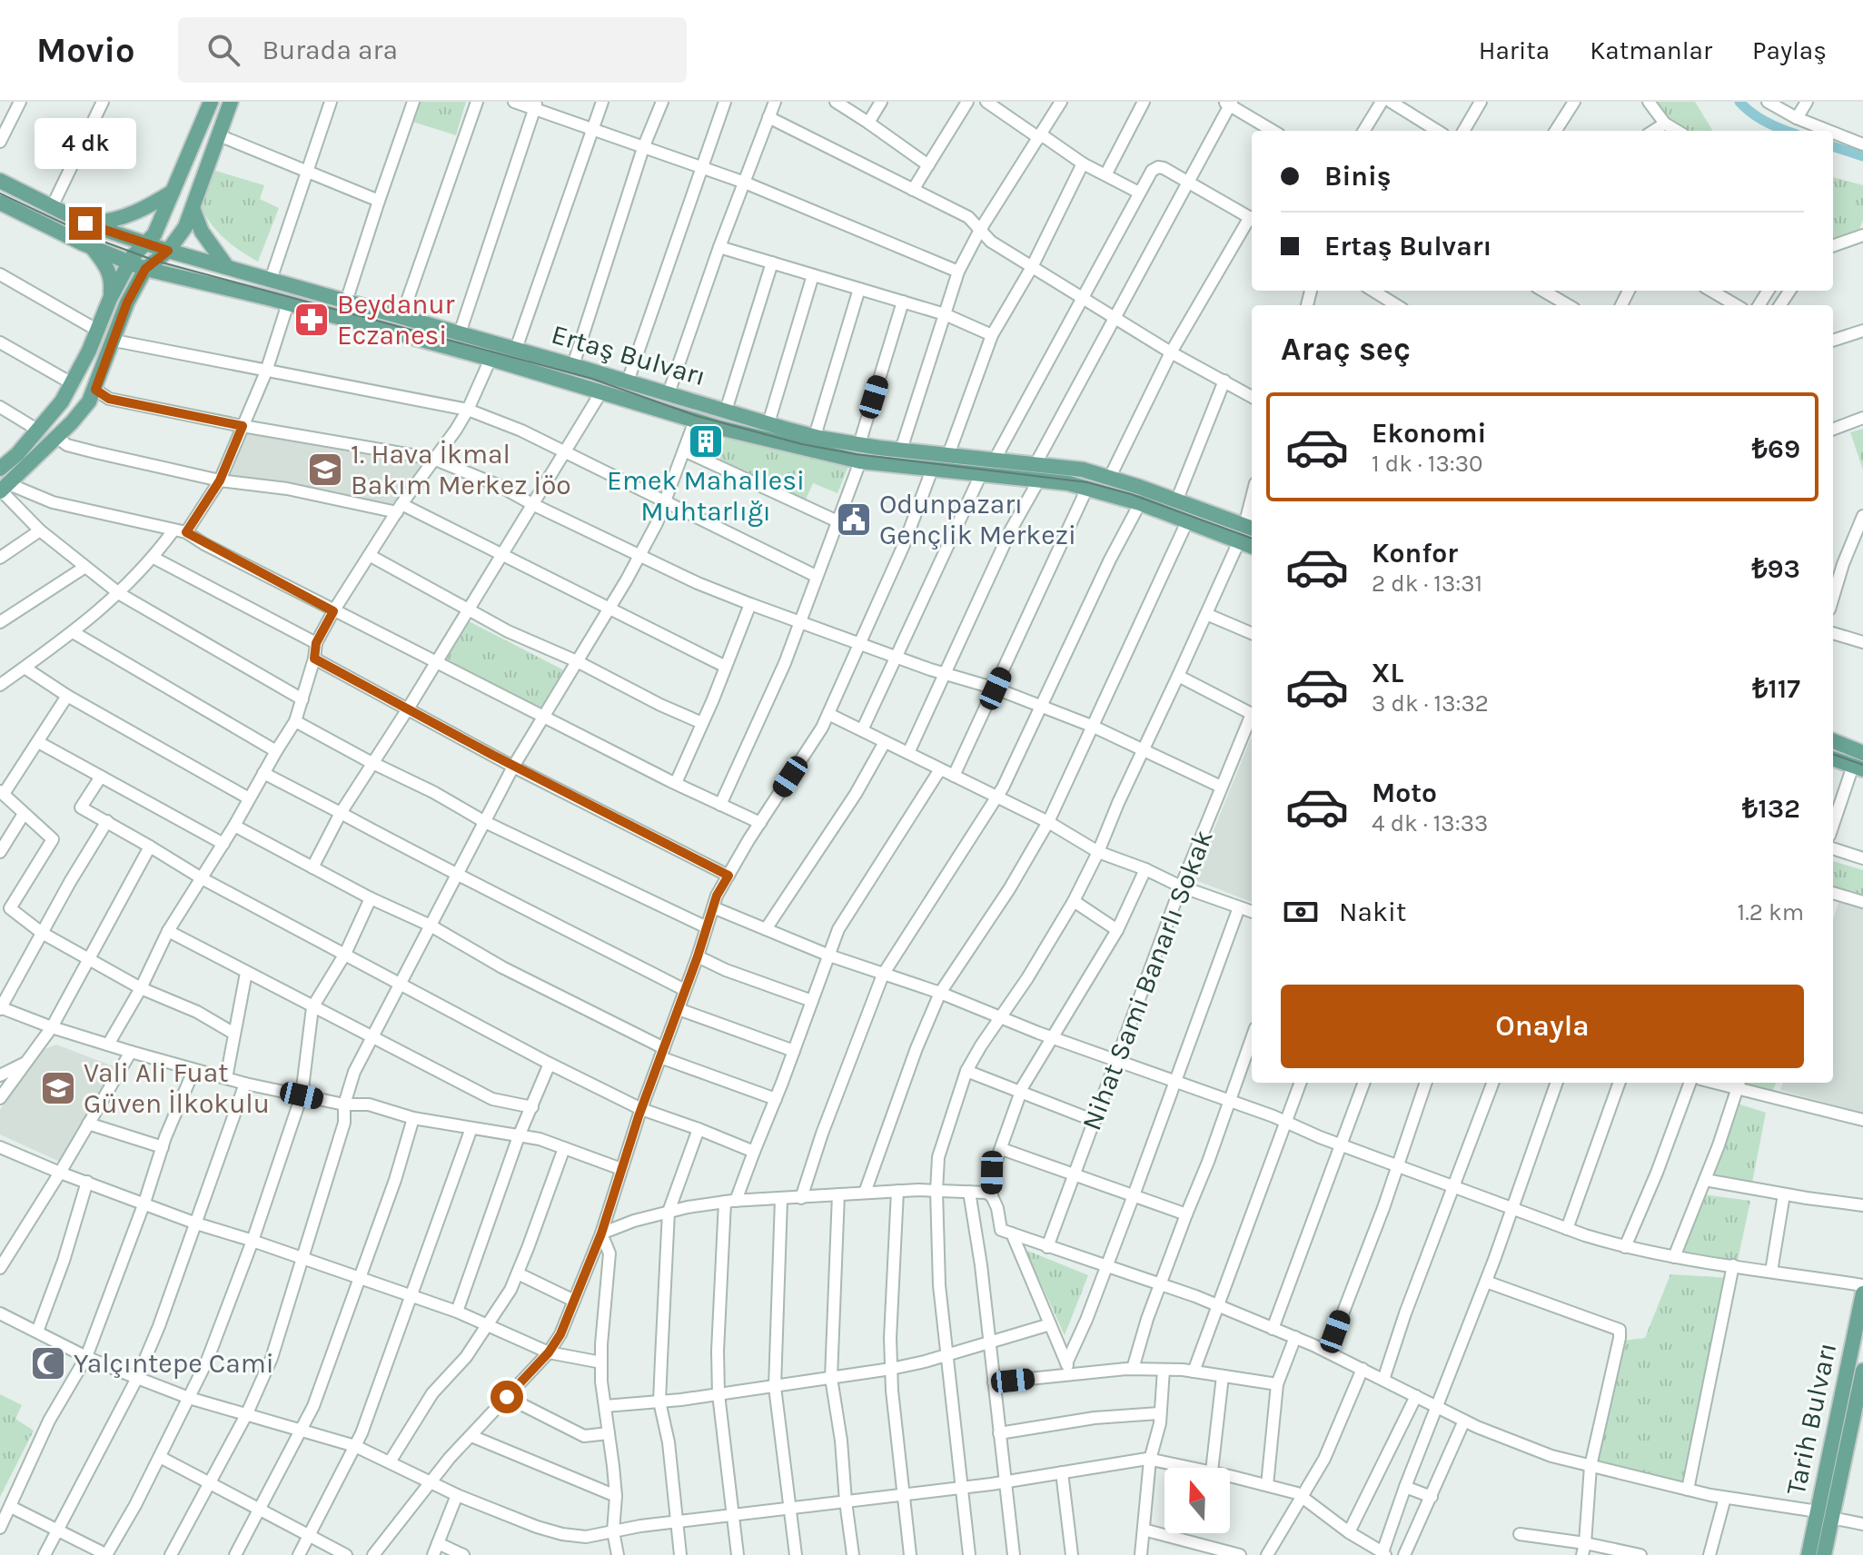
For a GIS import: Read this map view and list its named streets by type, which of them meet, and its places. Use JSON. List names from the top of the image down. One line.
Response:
{"streets":{"main road":["Ertaş Bulvarı","Tarih Bulvarı"],"street":["Nihat Sami Banarlı Sokak"]},"places":{"pharmacy":["Beydanur Eczanesi"],"building":["Emek Mahallesi Muhtarlığı"],"school or university":["1. Hava İkmal Bakım Merkez İöo","Vali Ali Fuat Güven İlkokulu"],"public building":["Odunpazarı Gençlik Merkezi"],"mosque":["Yalçıntepe Cami"]},"north":"top","page":{"header":"Movio","search":"Burada ara","nav":["Harita","Katmanlar","Paylaş"],"bubble":"4 dk","banner":["Biniş","Ertaş Bulvarı"],"heading":"Araç seç","list":[{"name":"Ekonomi","note":"1 dk · 13:30","value":"₺69"},{"name":"Konfor","note":"2 dk · 13:31","value":"₺93"},{"name":"XL","note":"3 dk · 13:32","value":"₺117"},{"name":"Moto","note":"4 dk · 13:33","value":"₺132"}],"pay":["Nakit","1.2 km"],"buttons":"Onayla"}}
